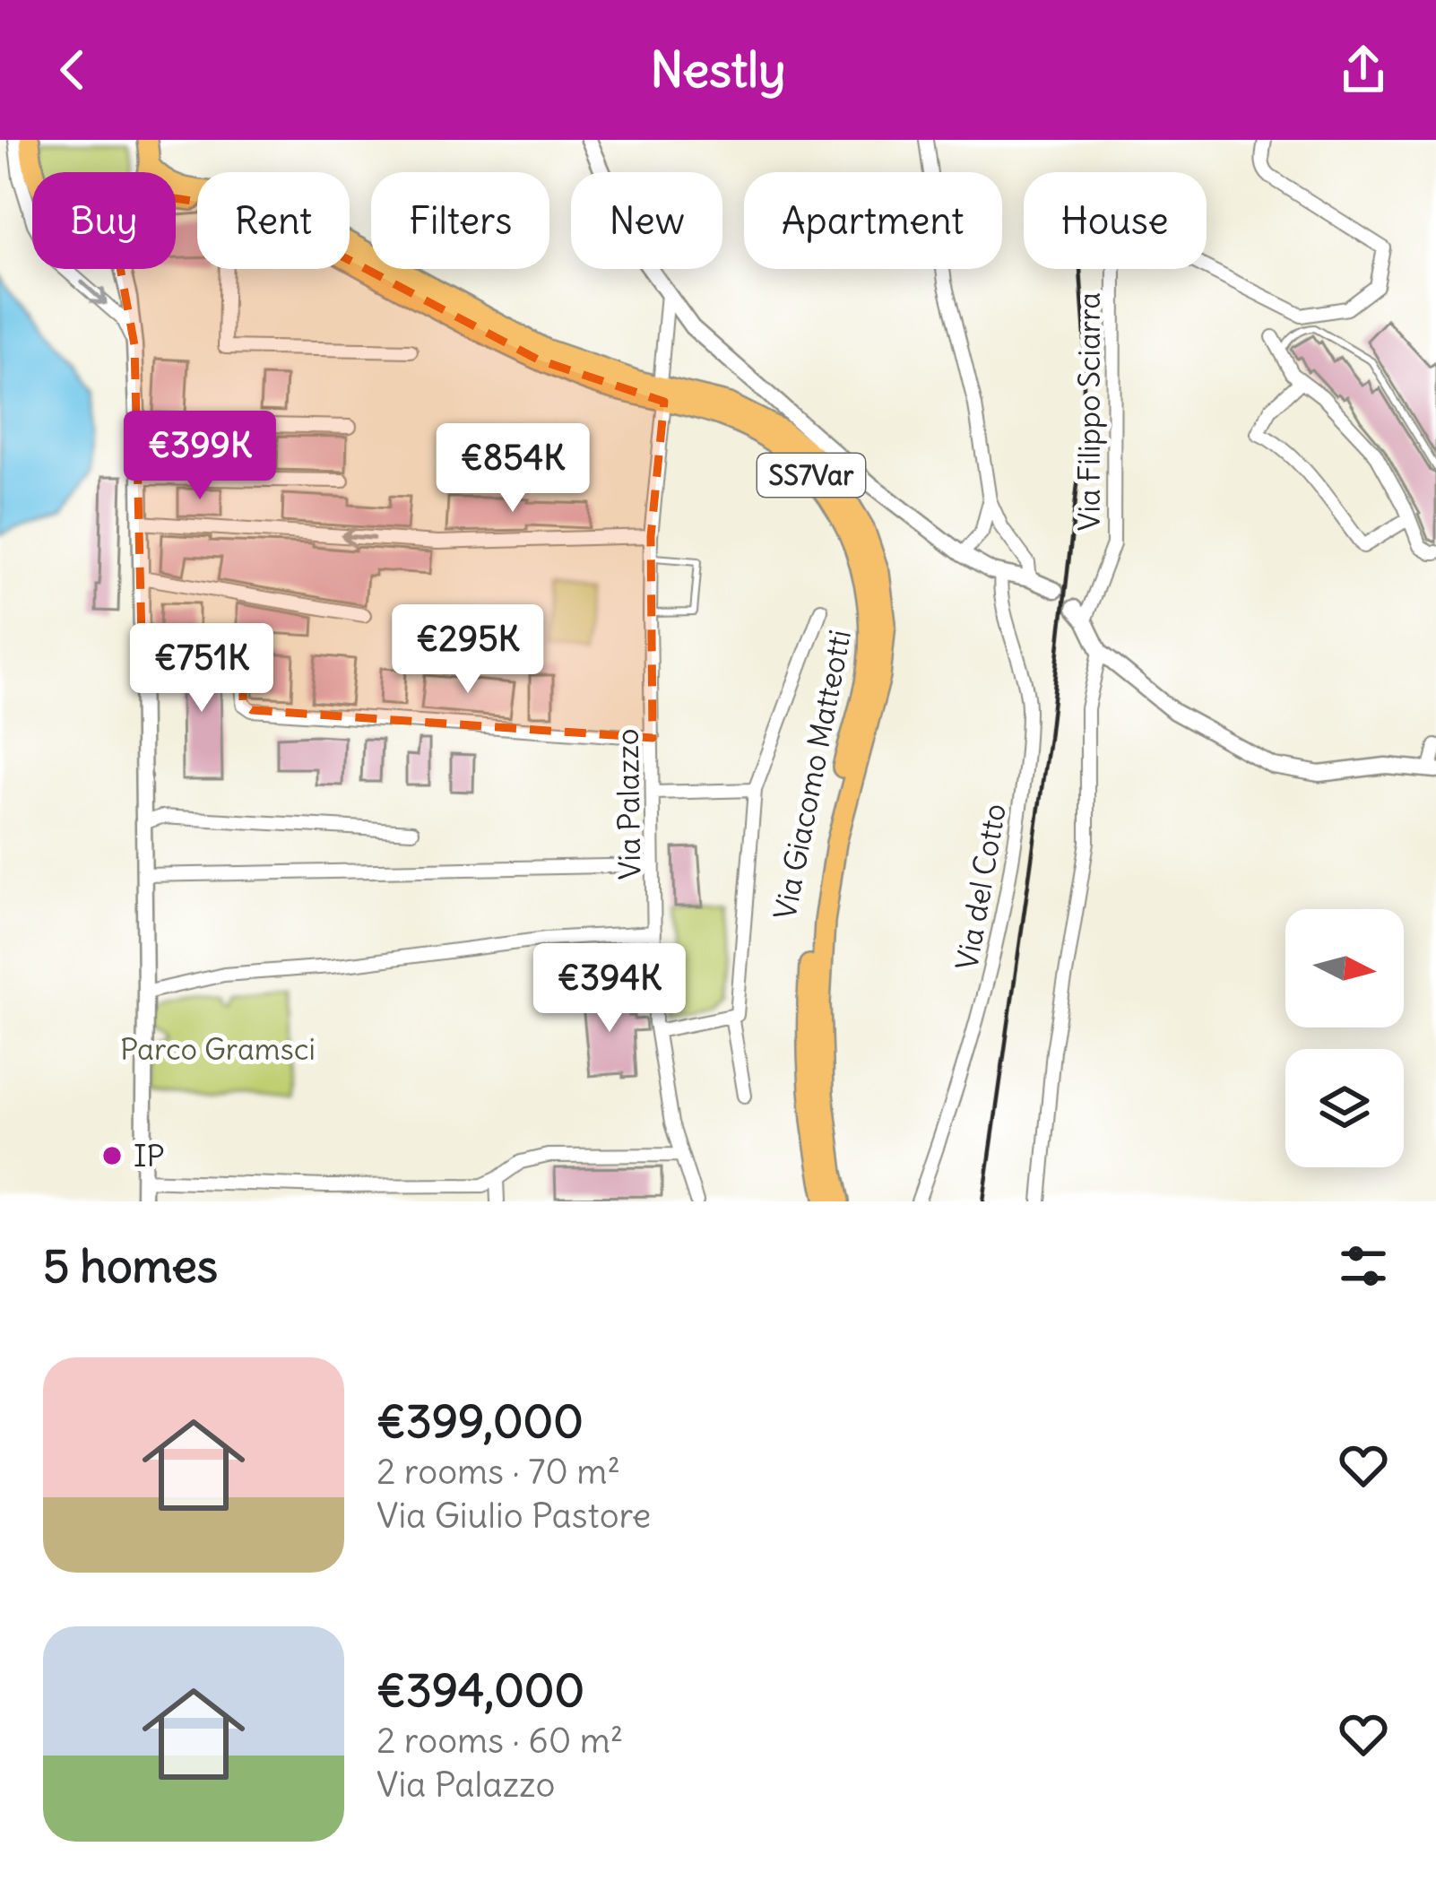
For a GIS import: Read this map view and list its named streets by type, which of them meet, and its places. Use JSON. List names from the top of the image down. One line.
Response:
{"streets":{"main road":["SS7Var","Via Giacomo Matteotti"],"street":["Via Filippo Sciarra","Via Palazzo","Via del Cotto"]},"crossings":[["Via Giacomo Matteotti","Via Palazzo"]],"parks":["Parco Gramsci"],"places":["IP"],"north":"right","page":{"header":"Nestly","chip":["Buy","Rent","Filters","New","Apartment","House"],"price":["€399K","€854K","€295K","€751K","€394K"],"heading":"5 homes","list":[{"name":"€399,000","note":"2 rooms · 70 m² · Via Giulio Pastore"},{"name":"€394,000","note":"2 rooms · 60 m² · Via Palazzo"}]}}
